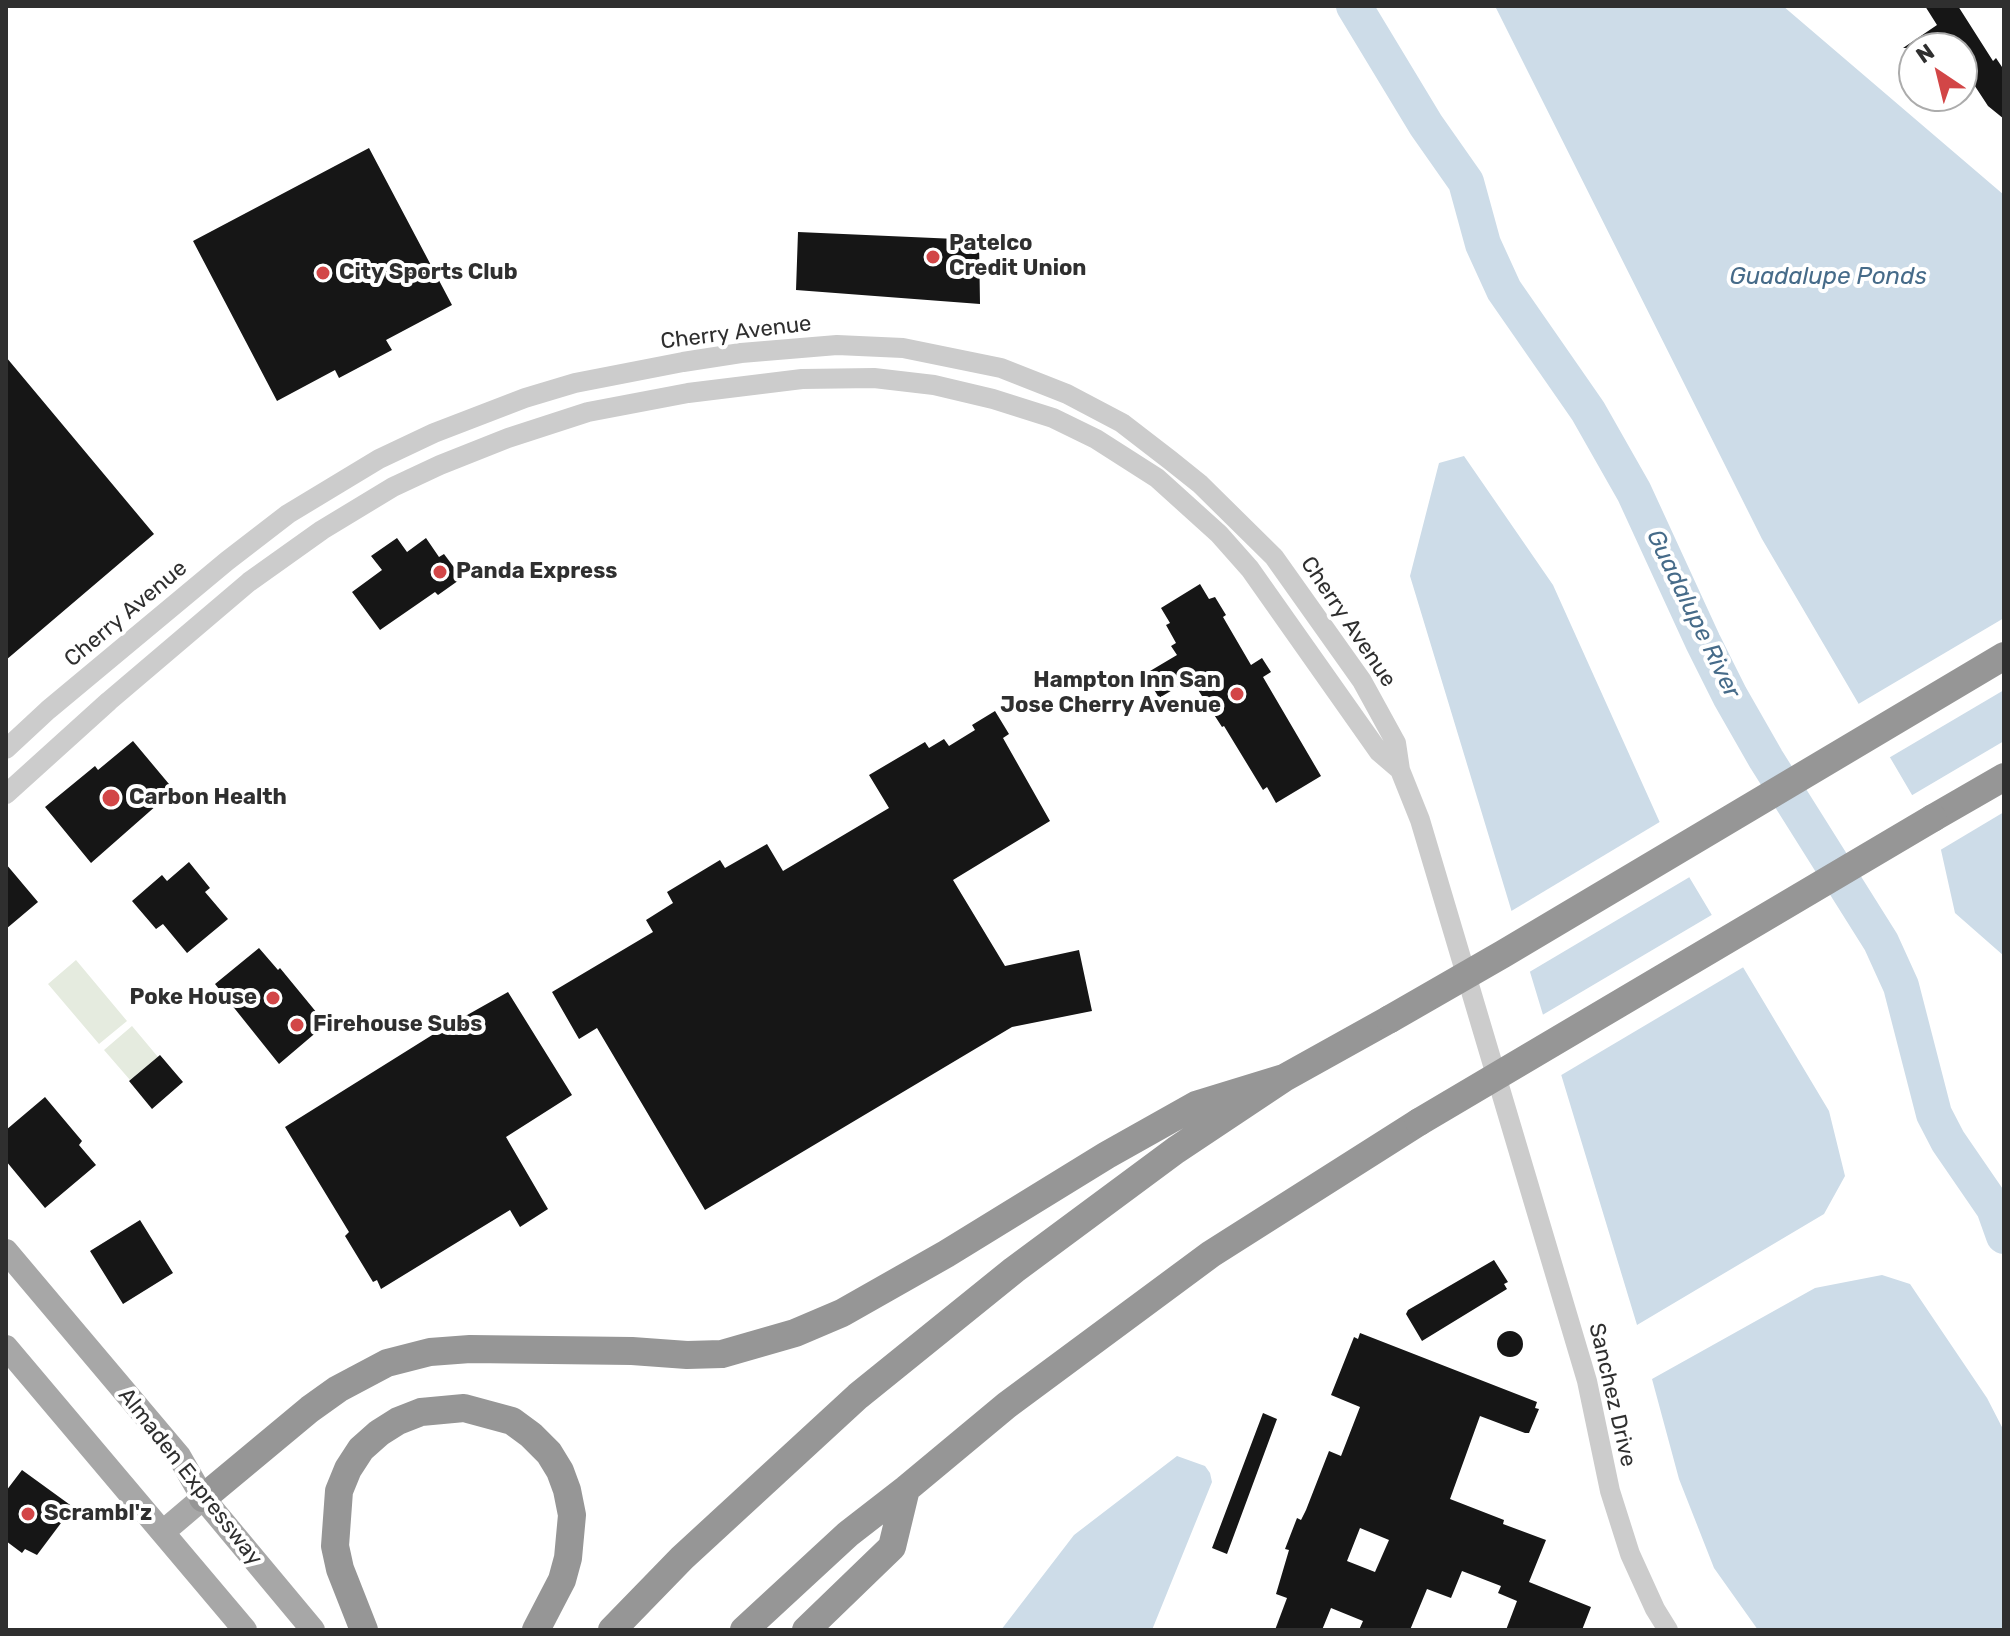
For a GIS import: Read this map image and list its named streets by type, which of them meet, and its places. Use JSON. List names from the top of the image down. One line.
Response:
{"streets":{"main road":["Almaden Expressway"],"street":["Cherry Avenue","Sanchez Drive"]},"crossings":[["Cherry Avenue","Sanchez Drive"]],"water":["Guadalupe Ponds","Guadalupe River"],"places":["Patelco Credit Union","City Sports Club","Panda Express","Hampton Inn San Jose Cherry Avenue","Carbon Health","Poke House","Firehouse Subs","Scrambl'z"],"north":"top left"}
